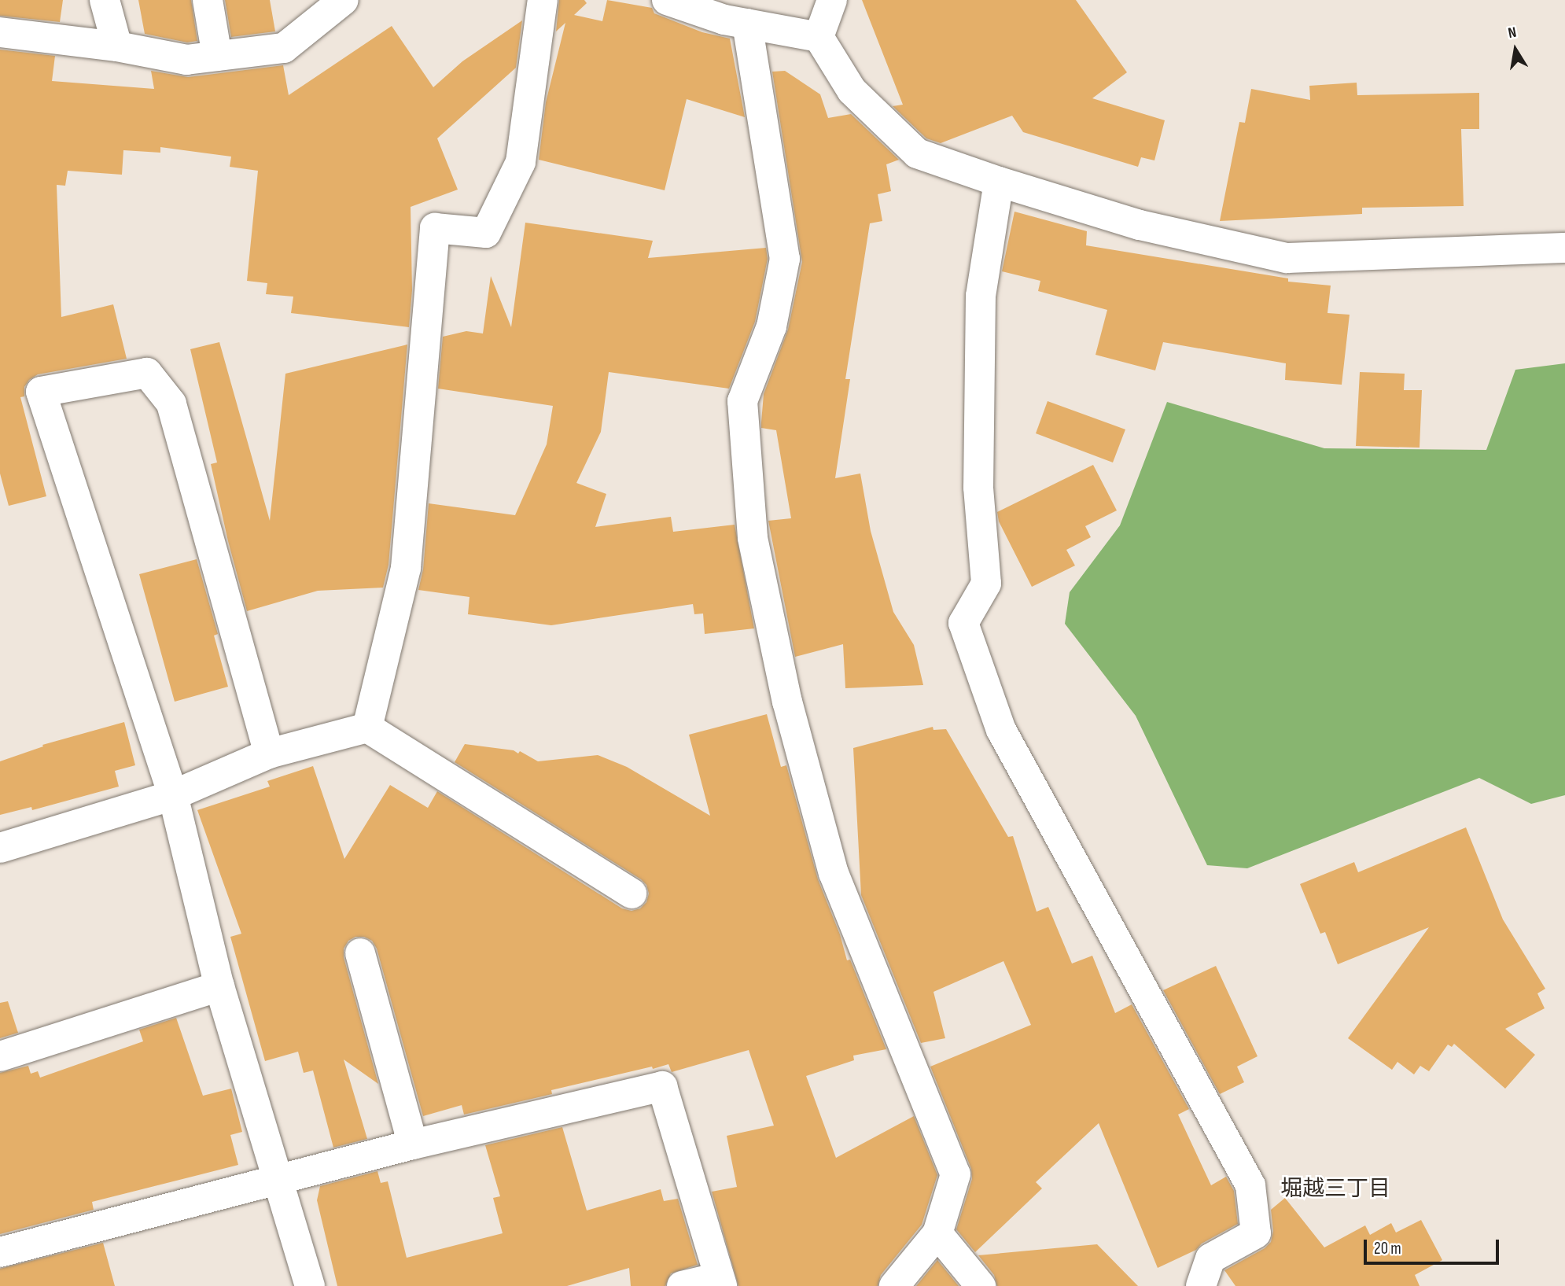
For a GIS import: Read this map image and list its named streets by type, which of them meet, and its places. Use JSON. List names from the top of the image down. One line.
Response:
{"districts":["堀越三丁目"],"scale_bar":"20 m","north":"top"}
